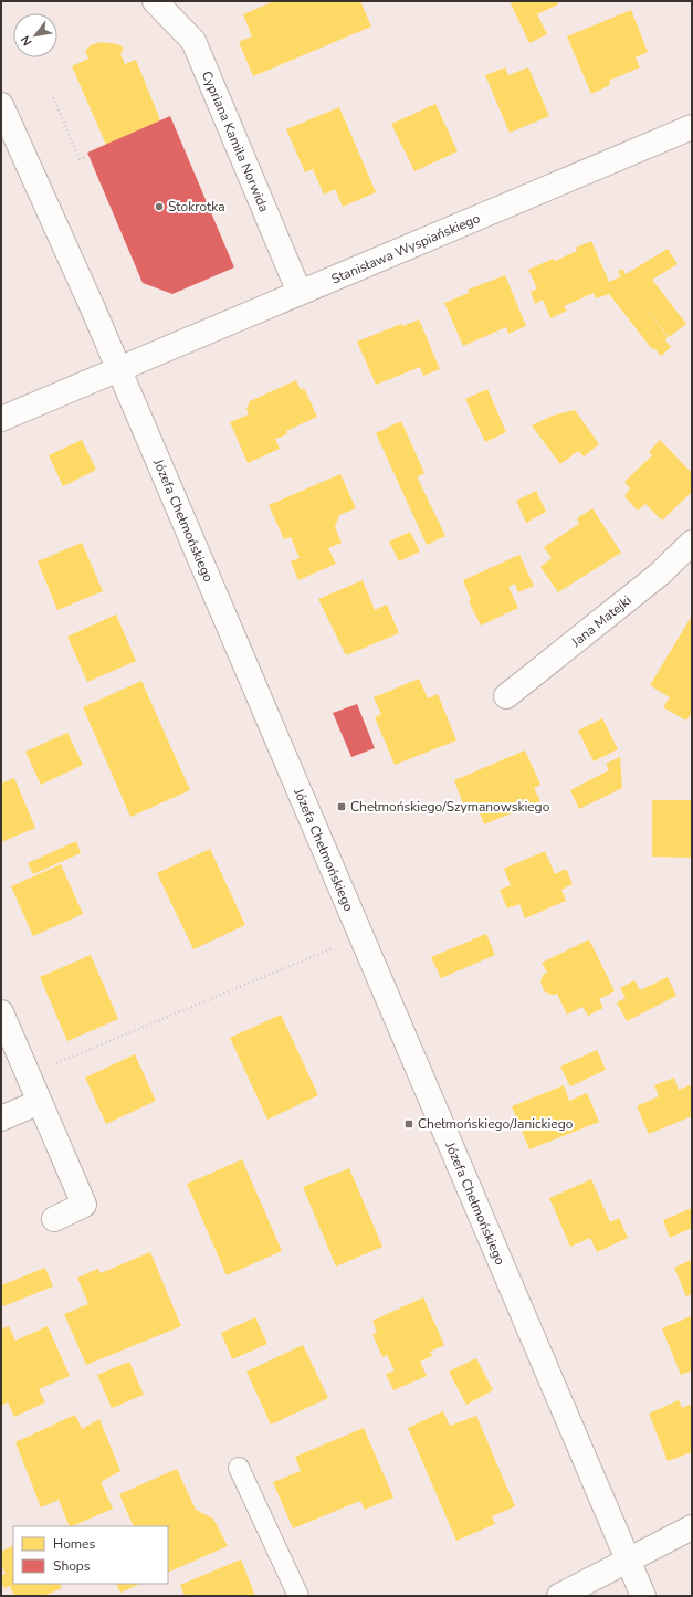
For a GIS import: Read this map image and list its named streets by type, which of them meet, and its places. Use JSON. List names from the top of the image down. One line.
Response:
{"streets":{"street":["Cypriana Kamila Norwida","Stanisława Wyspiańskiego","Józefa Chełmońskiego","Jana Matejki"]},"crossings":[["Cypriana Kamila Norwida","Stanisława Wyspiańskiego"],["Stanisława Wyspiańskiego","Józefa Chełmońskiego"]],"places":{"other":["Stokrotka"],"transit":["Chełmońskiego/Szymanowskiego","Chełmońskiego/Janickiego"]},"legend":["Homes","Shops"],"north":"bottom left"}
